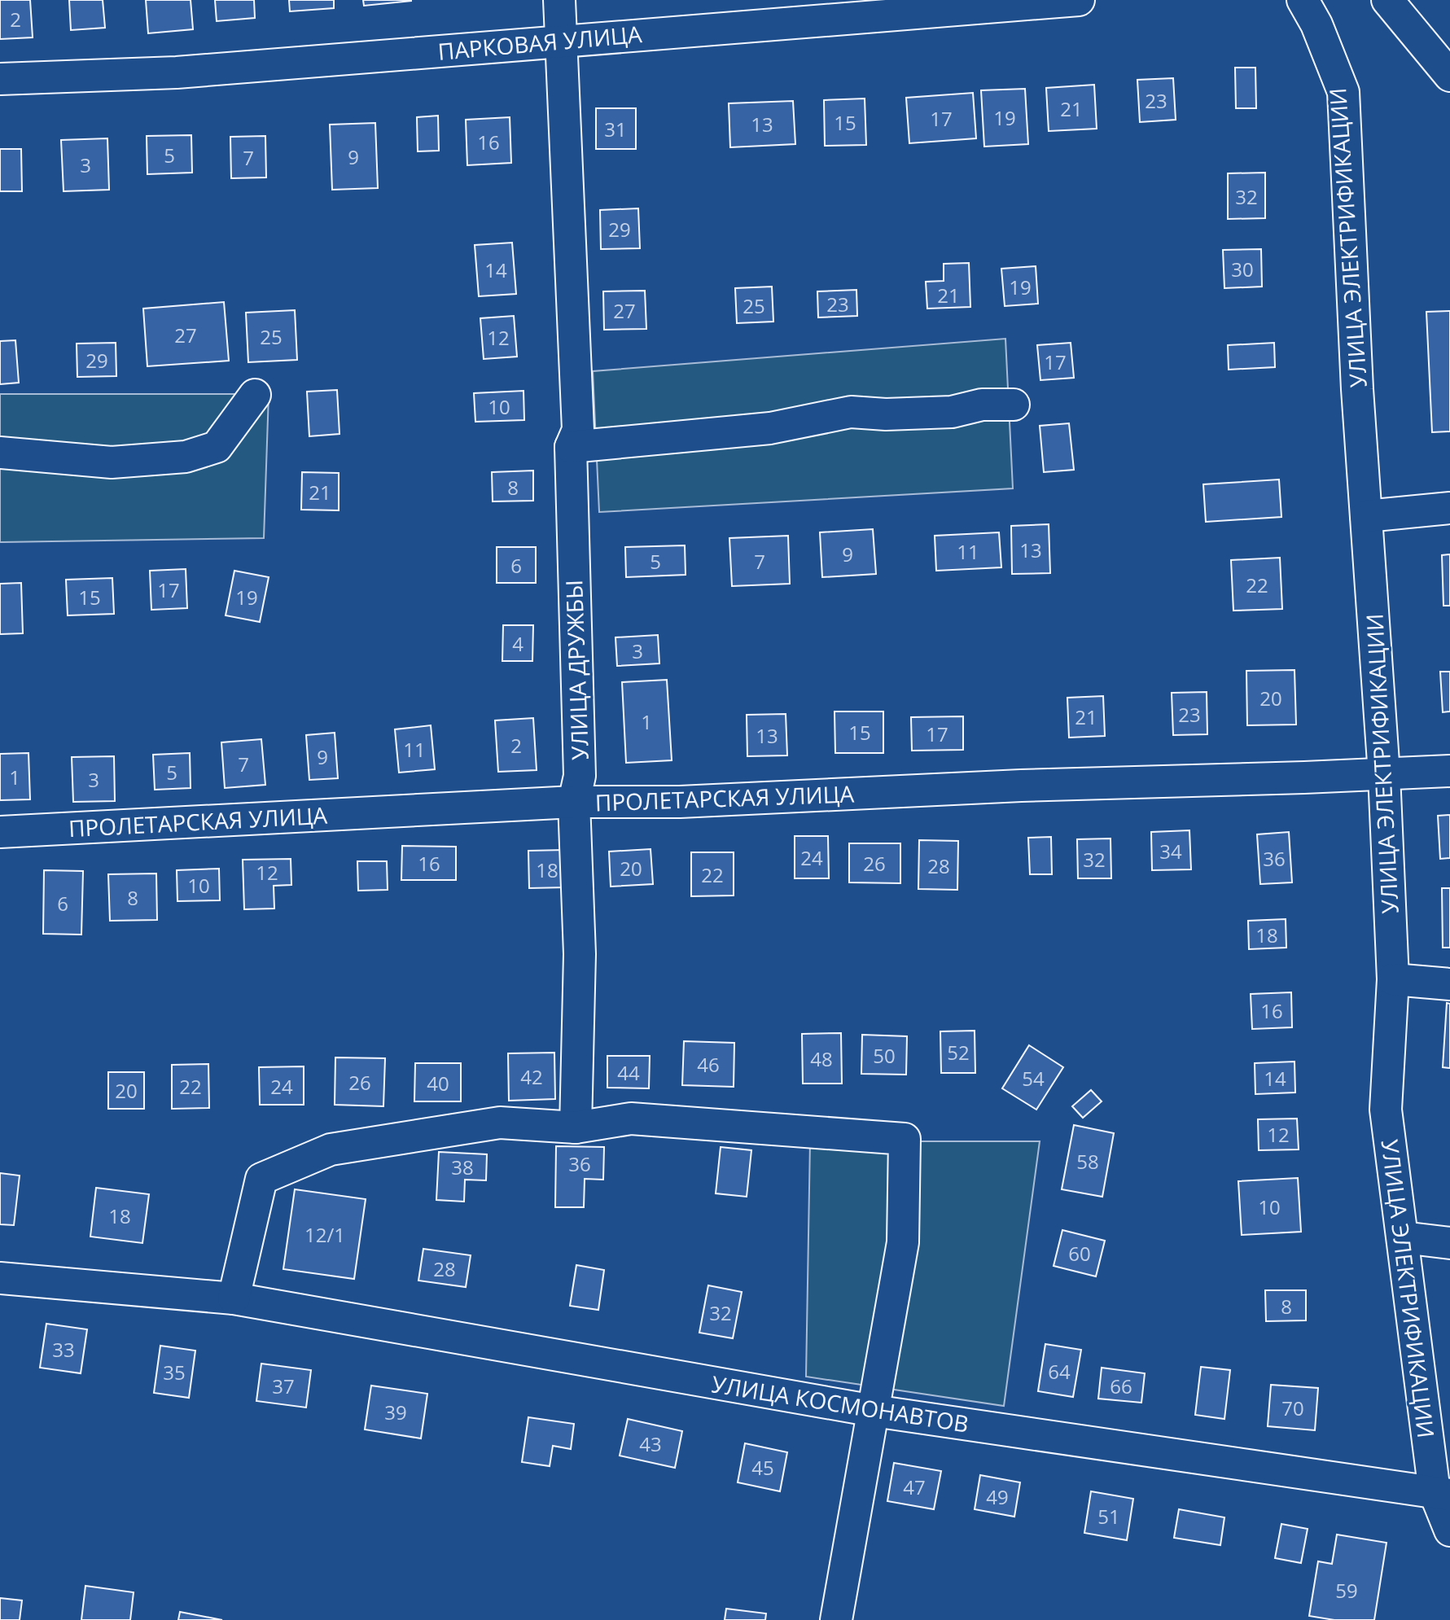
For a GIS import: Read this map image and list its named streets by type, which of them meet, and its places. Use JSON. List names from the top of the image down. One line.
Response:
{"streets":{"street":["ПАРКОВАЯ УЛИЦА","УЛИЦА ЭЛЕКТРИФИКАЦИИ","УЛИЦА ДРУЖБЫ","ПРОЛЕТАРСКАЯ УЛИЦА","УЛИЦА КОСМОНАВТОВ"]},"crossings":[["ПАРКОВАЯ УЛИЦА","УЛИЦА ДРУЖБЫ"],["УЛИЦА ЭЛЕКТРИФИКАЦИИ","ПРОЛЕТАРСКАЯ УЛИЦА"],["УЛИЦА ЭЛЕКТРИФИКАЦИИ","УЛИЦА КОСМОНАВТОВ"],["УЛИЦА ДРУЖБЫ","ПРОЛЕТАРСКАЯ УЛИЦА"]],"house_numbers":["2","23","21","19","17","15","13","31","16","5","9","7","3","32","29","30","14","19","21","23","25","27","27","25","12","29","17","10","8","21","13","11","9","5","7","6","22","17","15","19","4","3","20","23","21","1","15","17","13","2","11","9","7","5","1","3","34","24","36","32","16","26","28","20","18","12","22","10","8","6","18","16","52","50","48","46","44","42","54","14","26","40","22","24","20","12","58","36","38","10","18","12/1","60","28","8","32","33","64","35","37","66","70","39","43","45","47","49","51","59"]}
